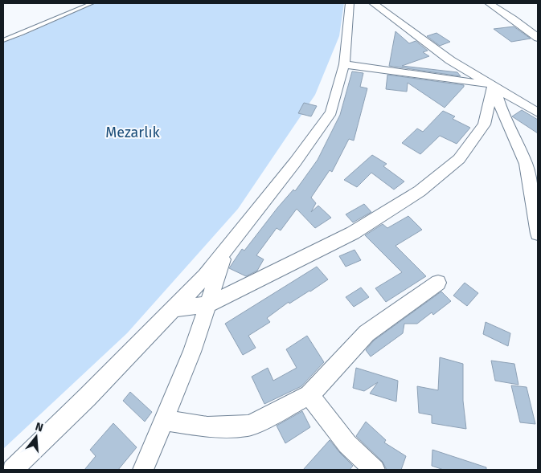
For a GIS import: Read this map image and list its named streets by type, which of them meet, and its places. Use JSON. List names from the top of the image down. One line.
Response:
{"parks":["Mezarlık"],"north":"top"}
